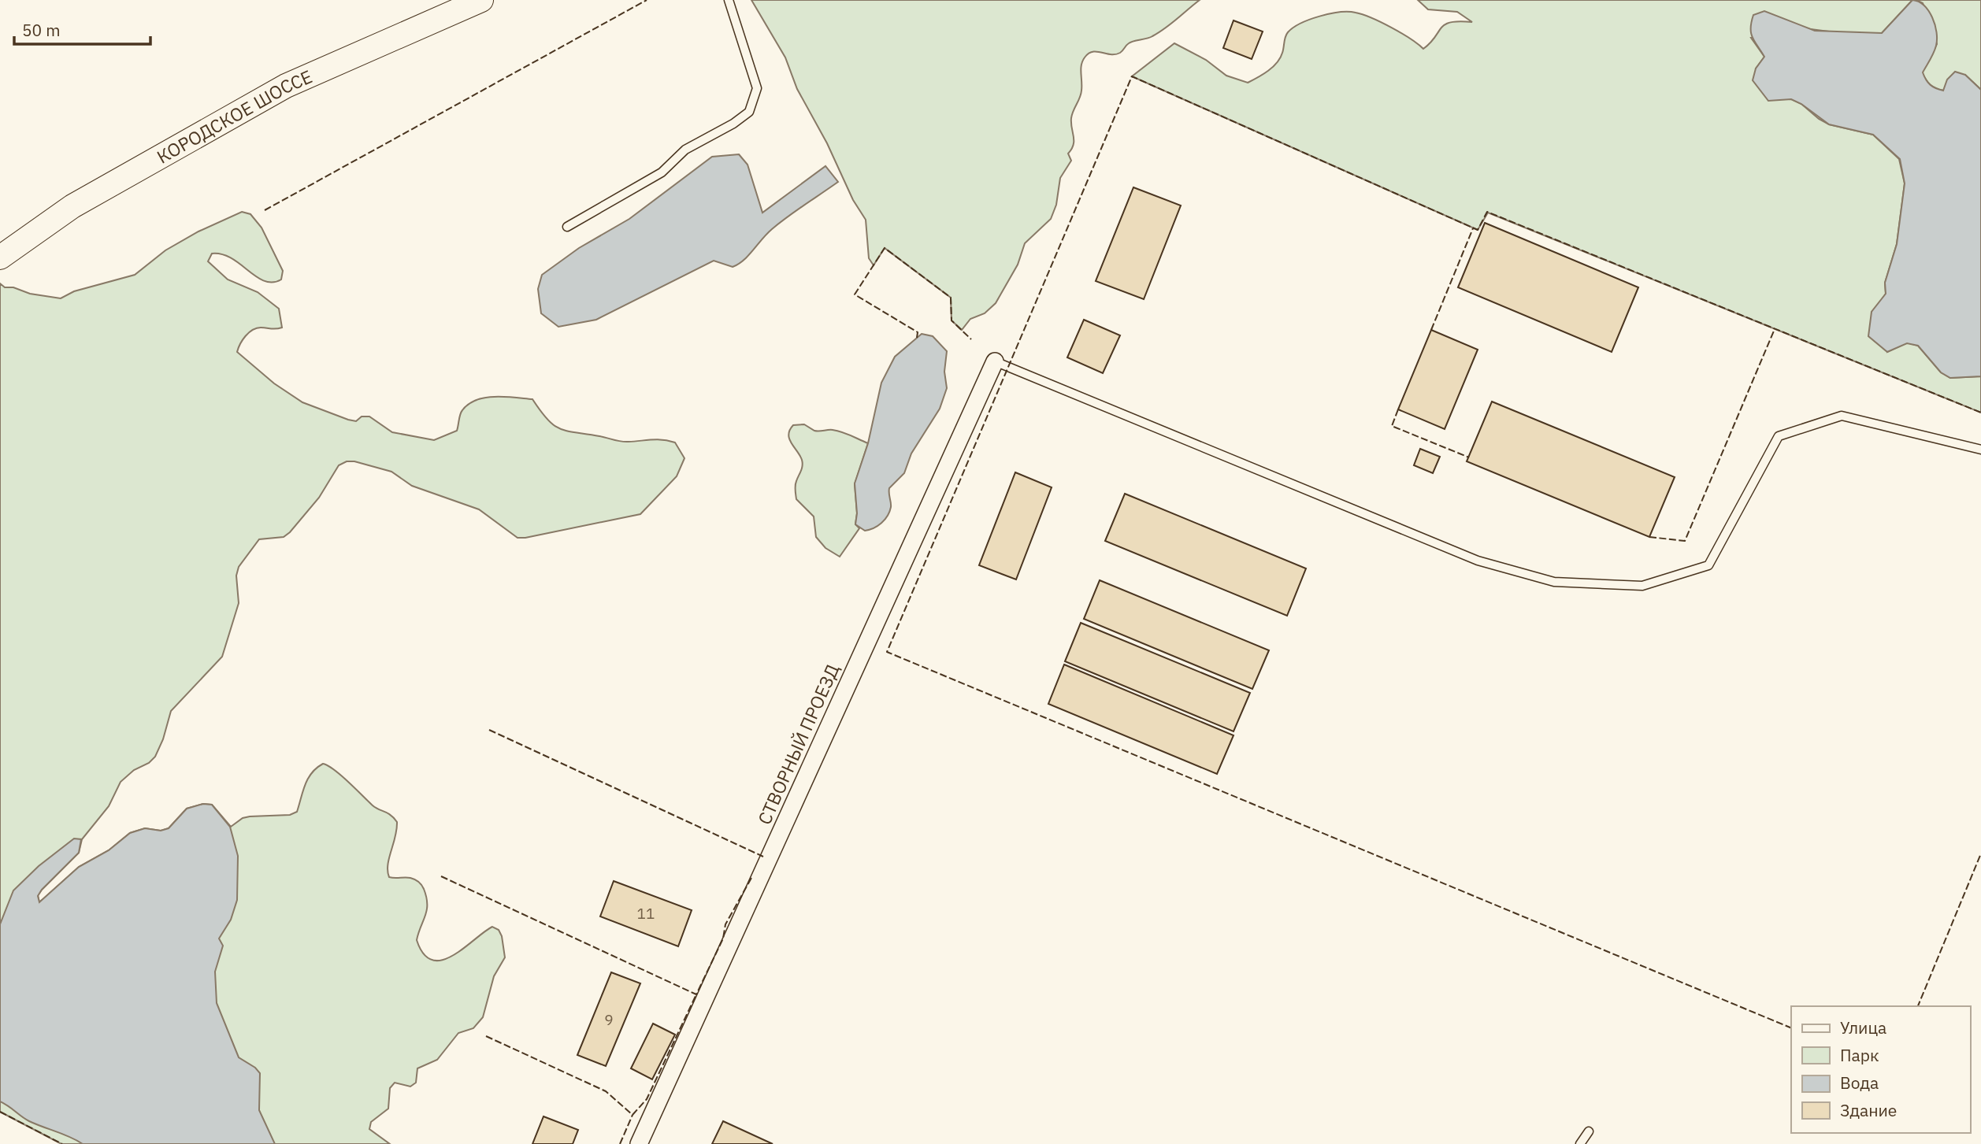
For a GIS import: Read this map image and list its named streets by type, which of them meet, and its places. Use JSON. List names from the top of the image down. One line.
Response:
{"streets":{"main road":["КОРОДСКОЕ ШОССЕ"],"street":["СТВОРНЫЙ ПРОЕЗД"]},"house_numbers":["11","9"],"legend":["Улица","Парк","Вода","Здание"],"scale_bar":"50 m"}
